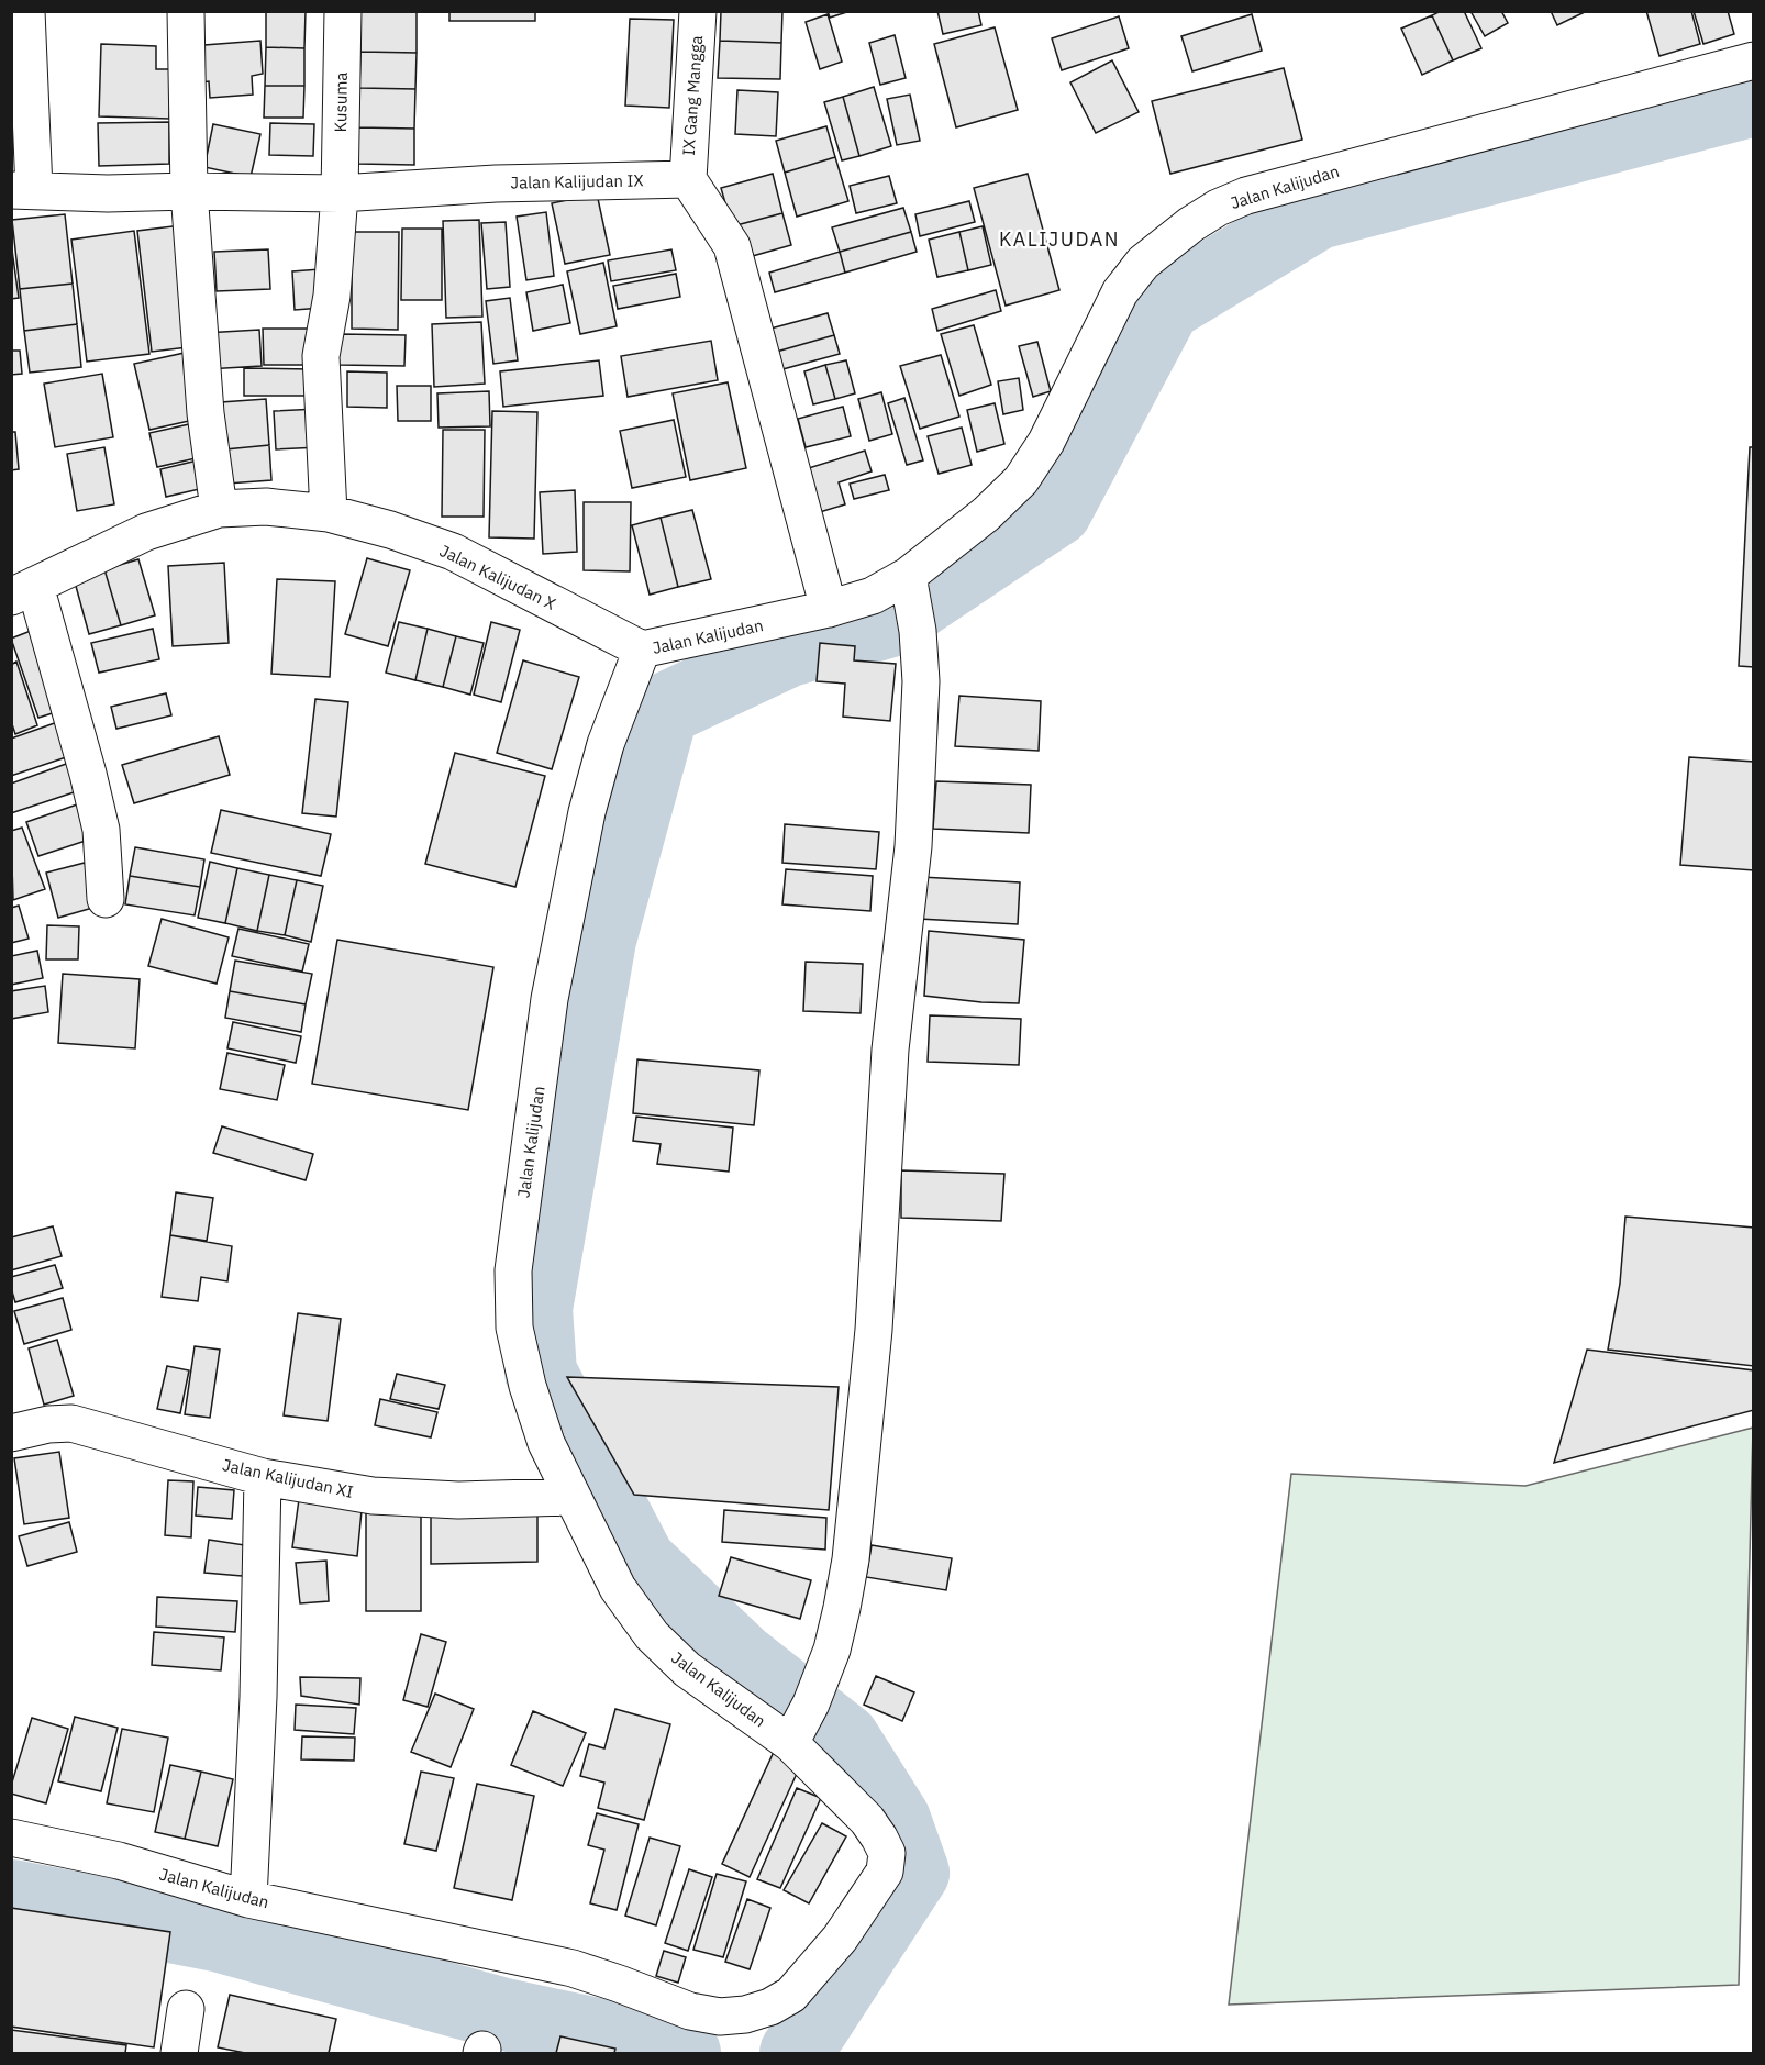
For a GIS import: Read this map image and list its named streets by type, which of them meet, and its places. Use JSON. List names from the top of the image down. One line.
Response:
{"streets":{"street":["IX Gang Mangga","Kusuma","Jalan Kalijudan IX","Jalan Kalijudan","Jalan Kalijudan X","Jalan Kalijudan XI"]},"crossings":[["IX Gang Mangga","Jalan Kalijudan IX"],["Kusuma","Jalan Kalijudan IX"],["Kusuma","Jalan Kalijudan X"],["Jalan Kalijudan","Jalan Kalijudan X"],["Jalan Kalijudan","Jalan Kalijudan XI"]],"districts":["KALIJUDAN"]}
